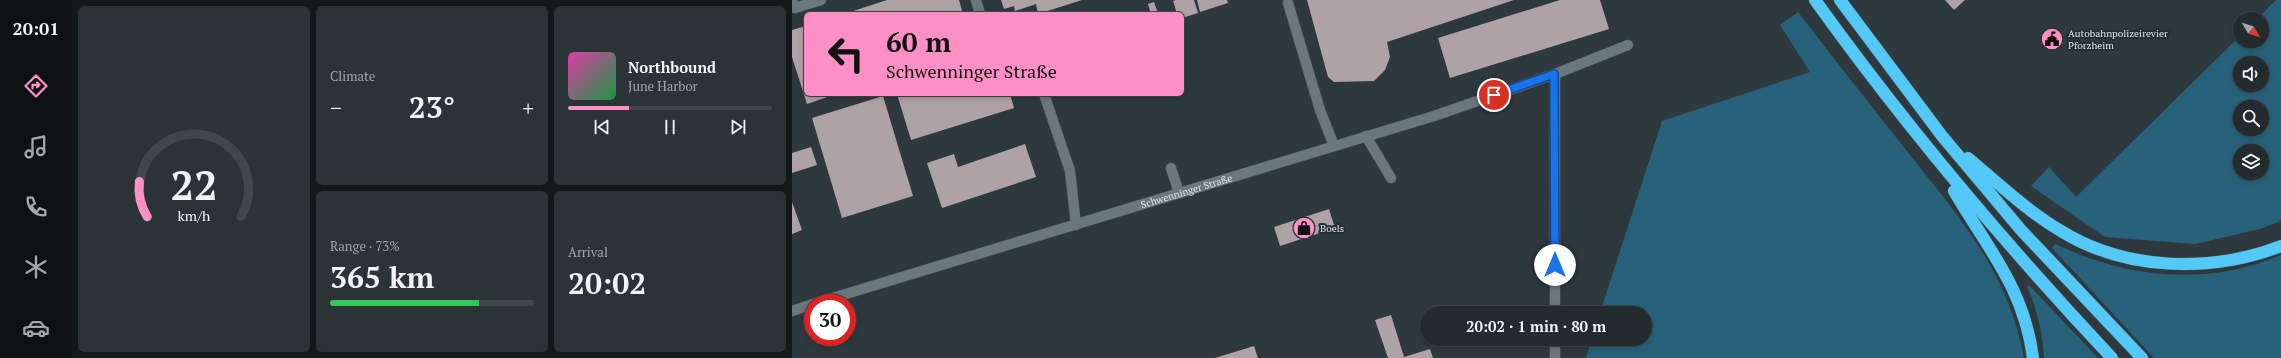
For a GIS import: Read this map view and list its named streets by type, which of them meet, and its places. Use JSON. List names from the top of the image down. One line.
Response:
{"streets":{"street":["Schwenninger Straße"]},"places":{"public building":["Autobahnpolizeirevier Pforzheim"],"shop":["Boels"]},"north":"bottom right","page":{"tabs":"20:01","tile":["Climate",["Range · 73%","365 km"],["Arrival","20:02"]],"turn":["60 m","Schwenninger Straße"],"song":["Northbound","June Harbor"],"heat":["−","23°","+"],"limit":"30","trip":"20:02 · 1 min · 80 m","gauge":["22","km/h"]}}
